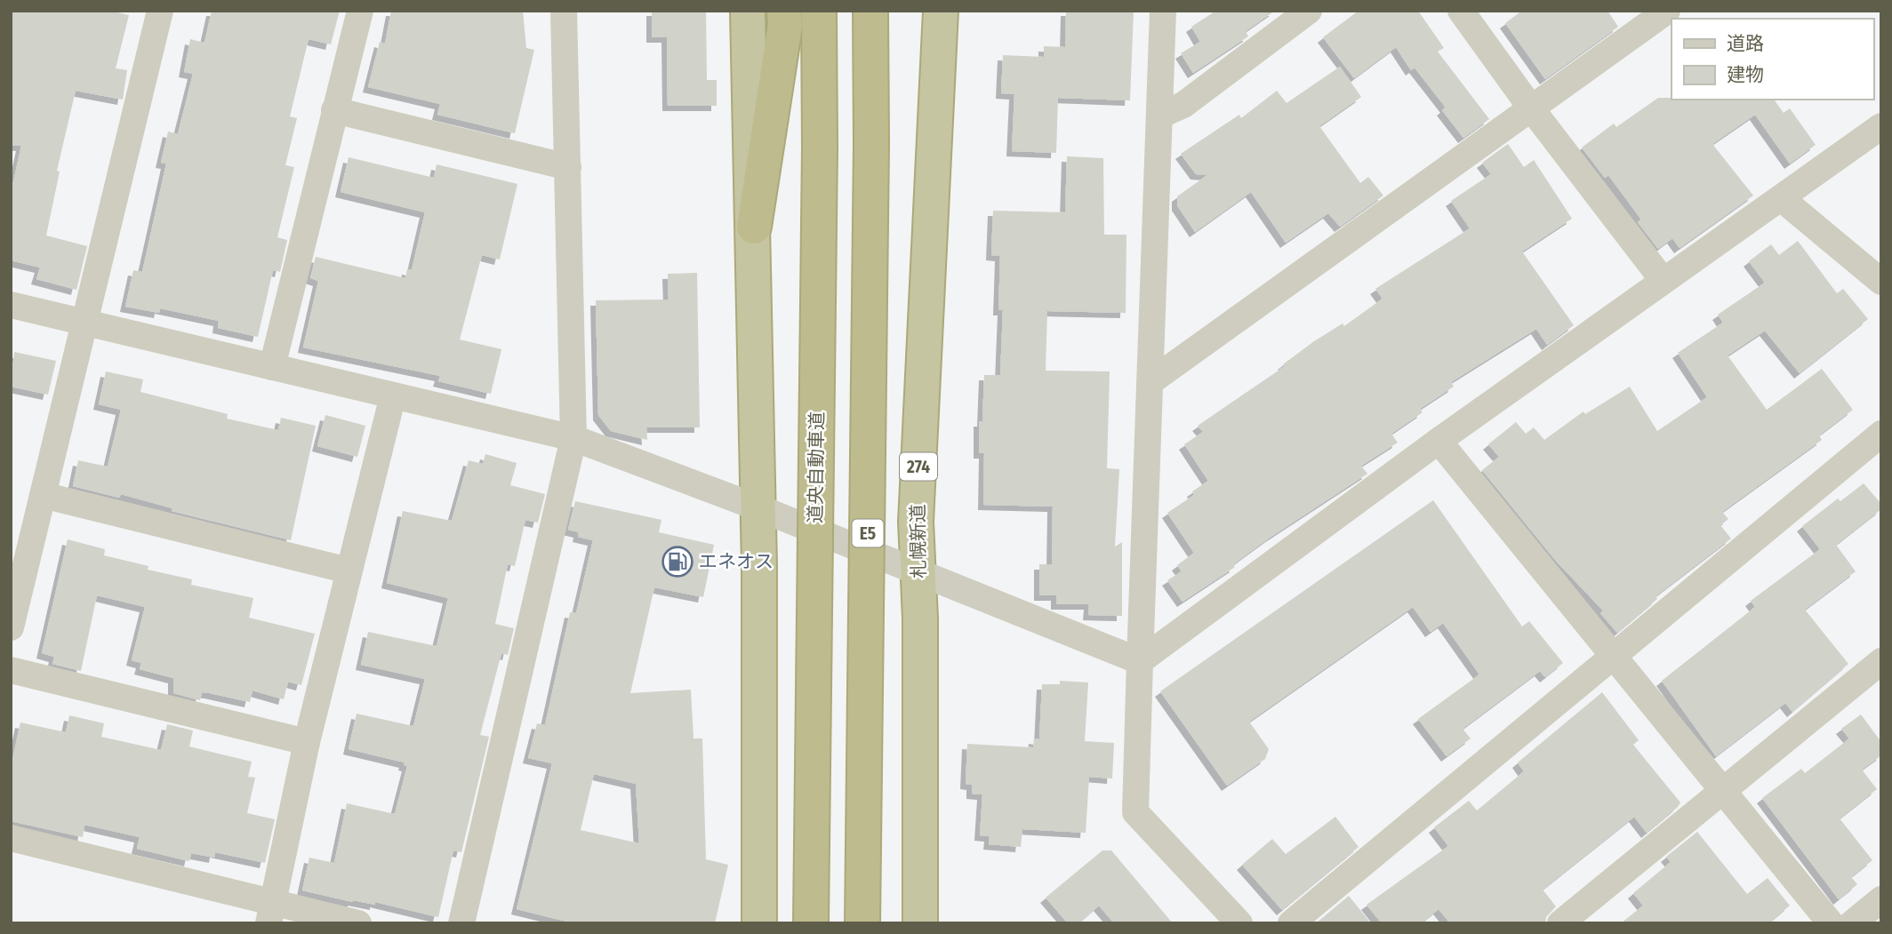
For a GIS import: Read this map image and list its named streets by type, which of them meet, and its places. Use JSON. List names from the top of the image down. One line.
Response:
{"streets":{"highway":["274","道央自動車道","E5","札幌新道"]},"places":{"fuel station":["エネオス"]},"legend":["道路","建物"]}
